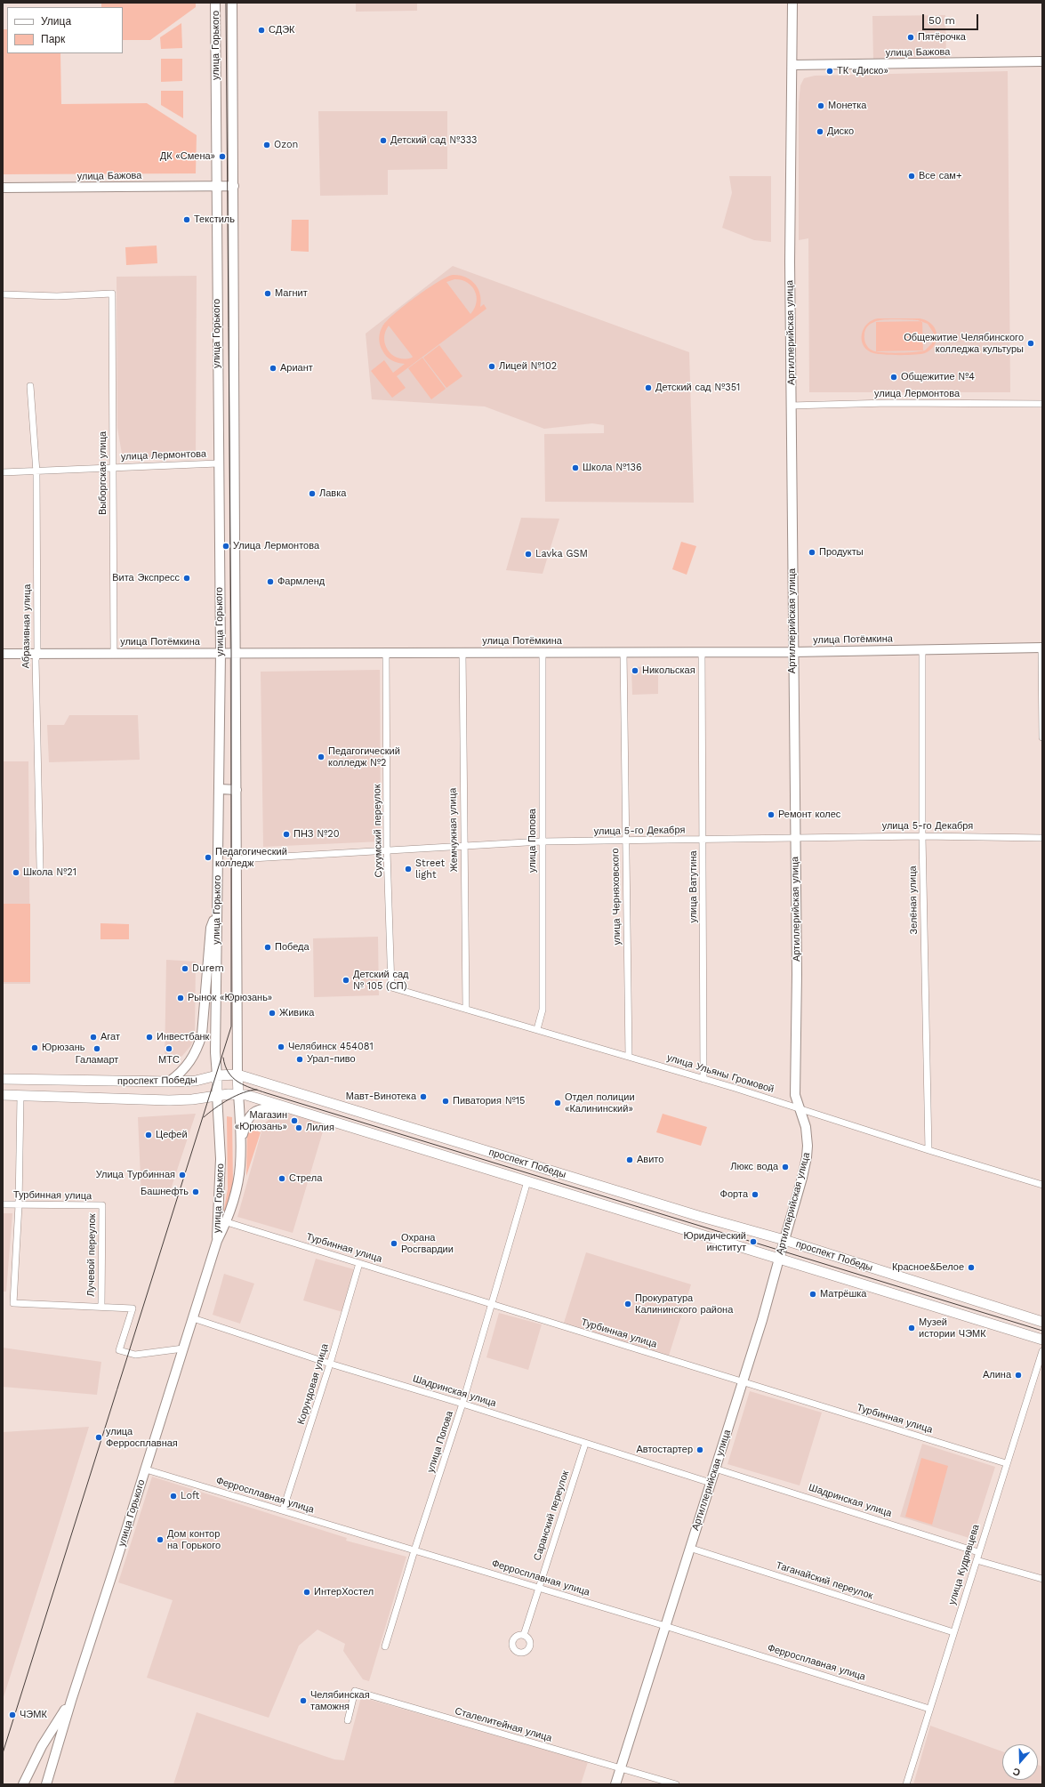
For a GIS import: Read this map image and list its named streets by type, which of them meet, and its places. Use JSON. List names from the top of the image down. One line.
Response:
{"streets":{"main road":["улица Горького","Артиллерийская улица","проспект Победы"],"street":["улица Бажова","улица Лермонтова","Выборгская улица","Абразивная улица","улица Потёмкина","улица 5-го Декабря","Жемчужная улица","Сухумский переулок","улица Попова","улица Ватутина","улица Черняховского","Зелёная улица","улица Ульяны Громовой","Турбинная улица","Лучевой переулок","Корундовая улица","Шадринская улица","Ферросплавная улица","Саранский переулок","улица Кудрявцева","Таганайский переулок","Сталелитейная улица"]},"crossings":[["улица Горького","улица Бажова"],["улица Горького","улица Лермонтова"],["улица Горького","улица Потёмкина"],["улица Горького","улица 5-го Декабря"],["улица Горького","проспект Победы"],["улица Горького","Турбинная улица"],["улица Горького","Шадринская улица"],["улица Горького","Ферросплавная улица"],["улица Бажова","Артиллерийская улица"],["Артиллерийская улица","улица Лермонтова"],["Артиллерийская улица","улица Потёмкина"],["Артиллерийская улица","улица 5-го Декабря"],["Артиллерийская улица","улица Ульяны Громовой"],["Артиллерийская улица","проспект Победы"],["Артиллерийская улица","Турбинная улица"],["Артиллерийская улица","Шадринская улица"],["Артиллерийская улица","Ферросплавная улица"],["Артиллерийская улица","Таганайский переулок"],["Артиллерийская улица","Сталелитейная улица"],["улица Лермонтова","Выборгская улица"],["улица Лермонтова","Абразивная улица"],["Выборгская улица","улица Потёмкина"],["Абразивная улица","улица Потёмкина"],["улица Потёмкина","Жемчужная улица"],["улица Потёмкина","Сухумский переулок"],["улица Потёмкина","улица Попова"],["улица Потёмкина","улица Ватутина"],["улица Потёмкина","улица Черняховского"],["улица Потёмкина","Зелёная улица"],["улица 5-го Декабря","Жемчужная улица"],["улица 5-го Декабря","Сухумский переулок"],["улица 5-го Декабря","улица Попова"],["улица 5-го Декабря","улица Ватутина"],["улица 5-го Декабря","улица Черняховского"],["улица 5-го Декабря","Зелёная улица"],["Жемчужная улица","улица Ульяны Громовой"],["Сухумский переулок","улица Ульяны Громовой"],["улица Попова","улица Ульяны Громовой"],["улица Попова","проспект Победы"],["улица Попова","Турбинная улица"],["улица Попова","Шадринская улица"],["улица Попова","Ферросплавная улица"],["улица Ватутина","улица Ульяны Громовой"],["улица Черняховского","улица Ульяны Громовой"],["Зелёная улица","улица Ульяны Громовой"],["Турбинная улица","Лучевой переулок"],["Турбинная улица","Корундовая улица"],["Турбинная улица","улица Кудрявцева"],["Корундовая улица","Шадринская улица"],["Корундовая улица","Ферросплавная улица"],["Шадринская улица","Саранский переулок"],["Шадринская улица","улица Кудрявцева"],["Ферросплавная улица","Саранский переулок"],["Ферросплавная улица","улица Кудрявцева"],["улица Кудрявцева","Таганайский переулок"]],"places":["СДЭК","Пятёрочка","ТК «Диско»","Монетка","Диско","Детский сад №333","Ozon","ДК «Смена»","Все сам+","Текстиль","Магнит","Общежитие Челябинского колледжа культуры","Лицей №102","Ариант","Общежитие №4","Детский сад №351","Школа №136","Лавка","Улица Лермонтова","Продукты","Lavka GSM","Вита Экспресс","Фармленд","Никольская","Педагогический колледж №2","Ремонт колес","ПНЗ №20","Педагогический колледж","Street light","Школа №21","Победа","Durem","Детский сад № 105 (СП)","Рынок «Юрюзань»","Живика","Агат","Инвестбанк","Челябинск 454081","Юрюзань","Галамарт","МТС","Урал-пиво","Мавт-Винотека","Пиватория №15","Отдел полиции «Калининский»","Магазин «Юрюзань»","Лилия","Цефей","Авито","Люкс вода","Улица Турбинная","Стрела","Башнефть","Форта","Юридический институт","Охрана Росгвардии","Красное&Белое","Матрёшка","Прокуратура Калининского района","Музей истории ЧЭМК","Алина","улица Ферросплавная","Автостартер","Loft","Дом контор на Горького","ИнтерХостел","Челябинская таможня","ЧЭМК"],"legend":["Улица","Парк"],"scale_bar":"50 m","north":"bottom"}
